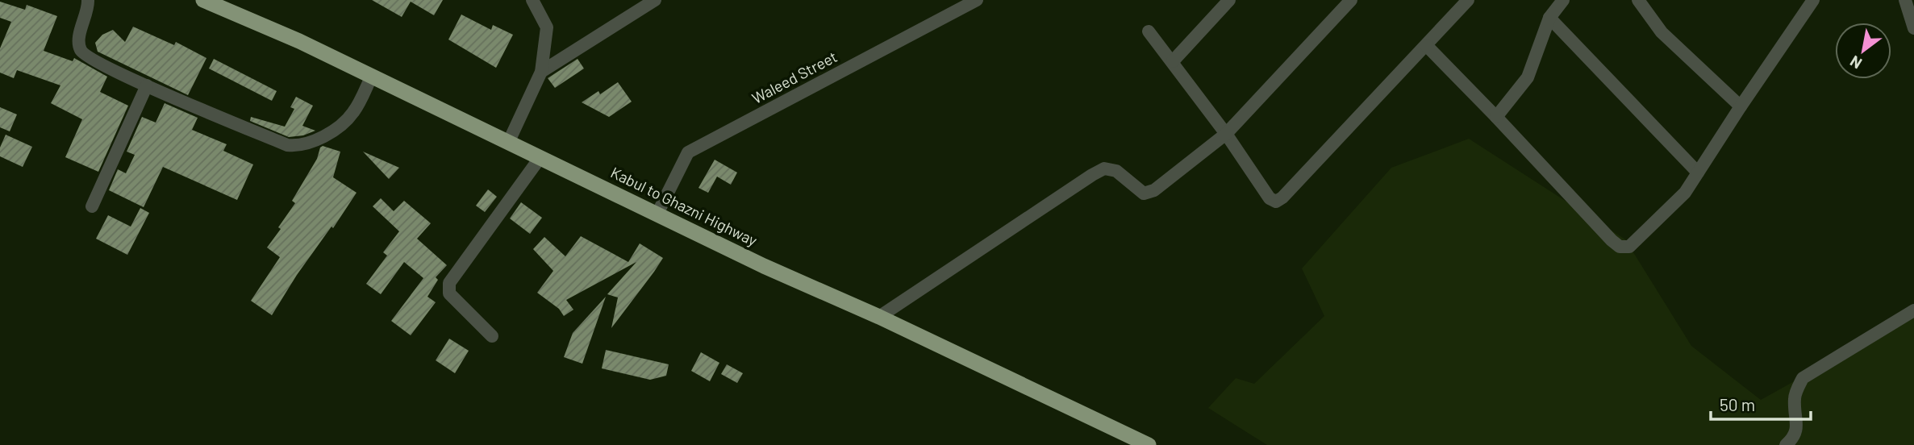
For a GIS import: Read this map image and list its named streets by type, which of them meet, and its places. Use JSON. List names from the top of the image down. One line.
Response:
{"streets":{"highway":["Kabul to Ghazni Highway"],"street":["Waleed Street"]},"crossings":[["Waleed Street","Kabul to Ghazni Highway"]],"scale_bar":"50 m","north":"bottom left"}
